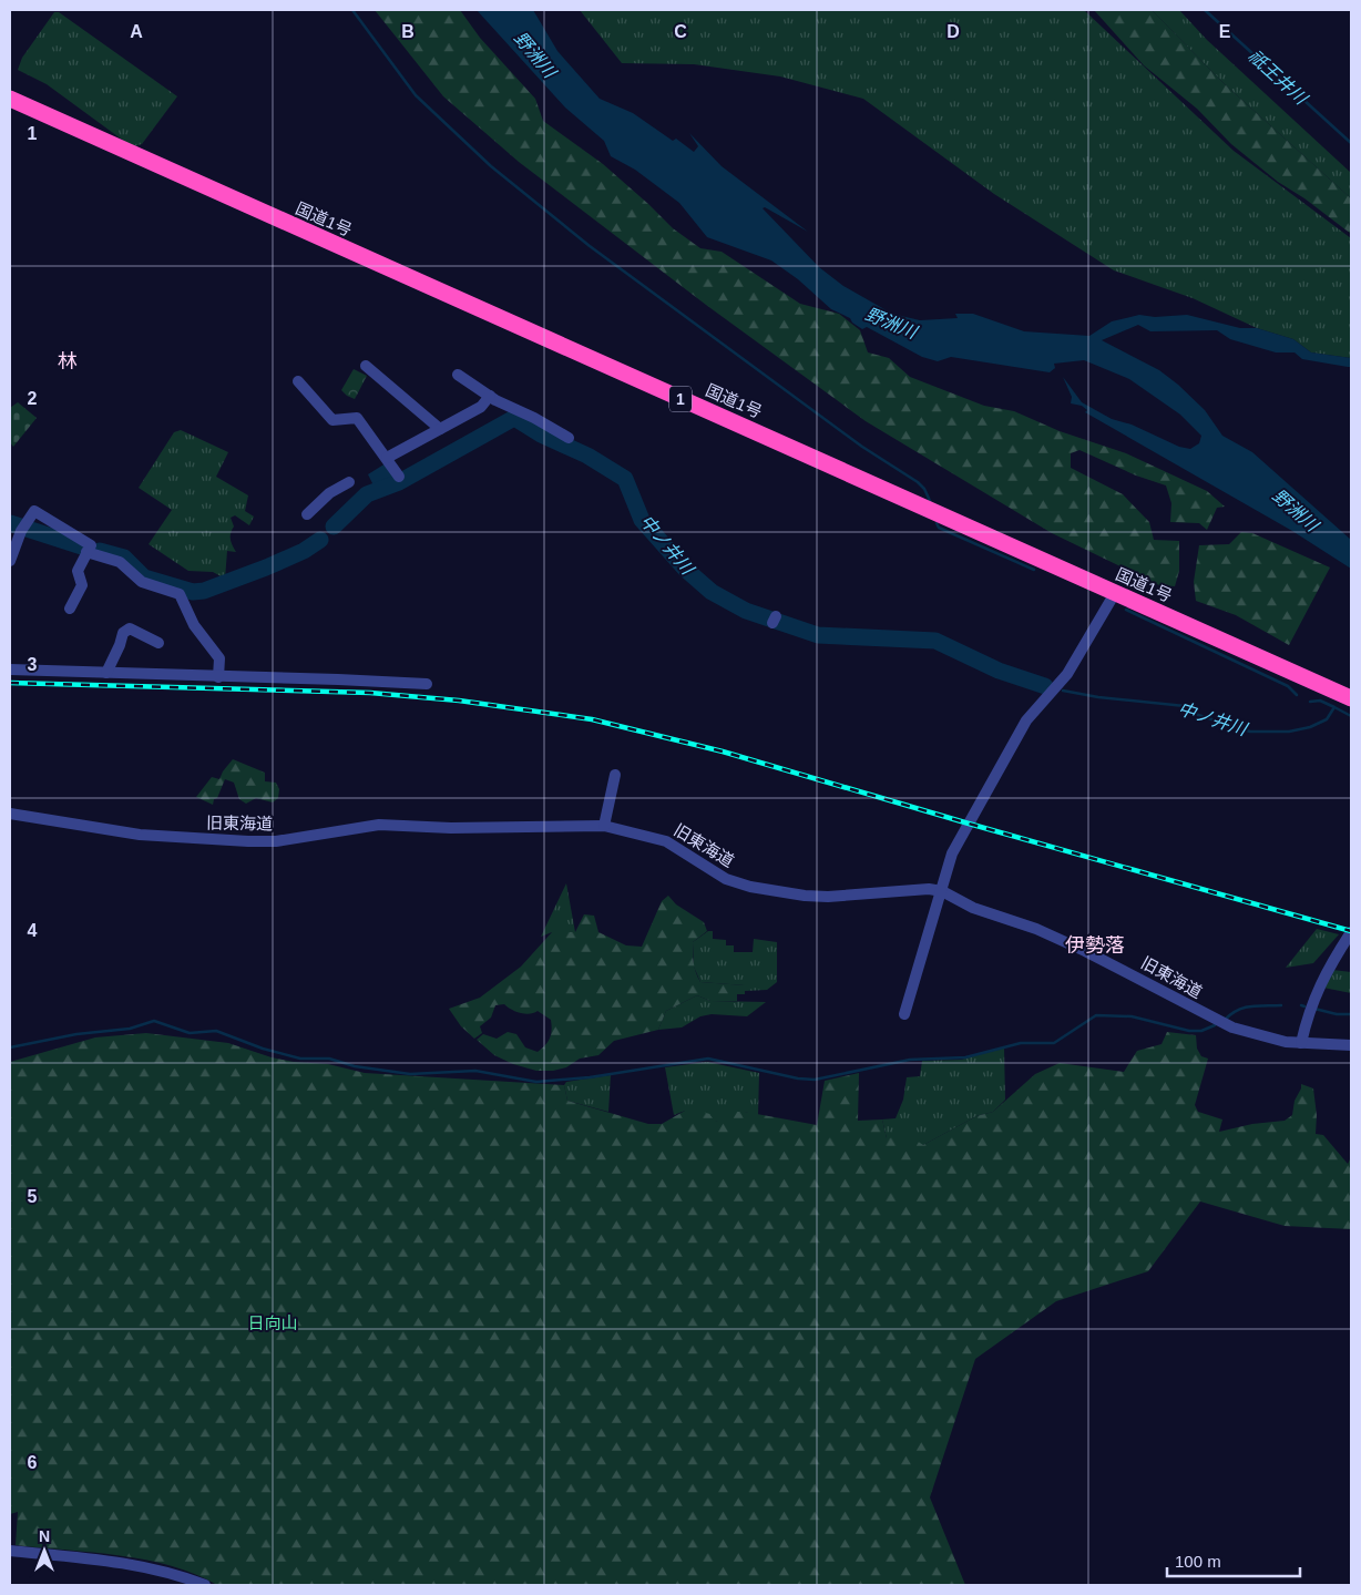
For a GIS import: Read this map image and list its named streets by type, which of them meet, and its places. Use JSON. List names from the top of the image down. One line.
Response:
{"streets":{"highway":["国道1号","1"],"street":["旧東海道"]},"districts":["林","伊勢落"],"water":["野洲川","祇王井川","中ノ井川"],"parks":["日向山"],"scale_bar":"100 m","north":"top","grid":{"columns":["A","B","C","D","E"],"rows":["1","2","3","4","5","6"]}}
